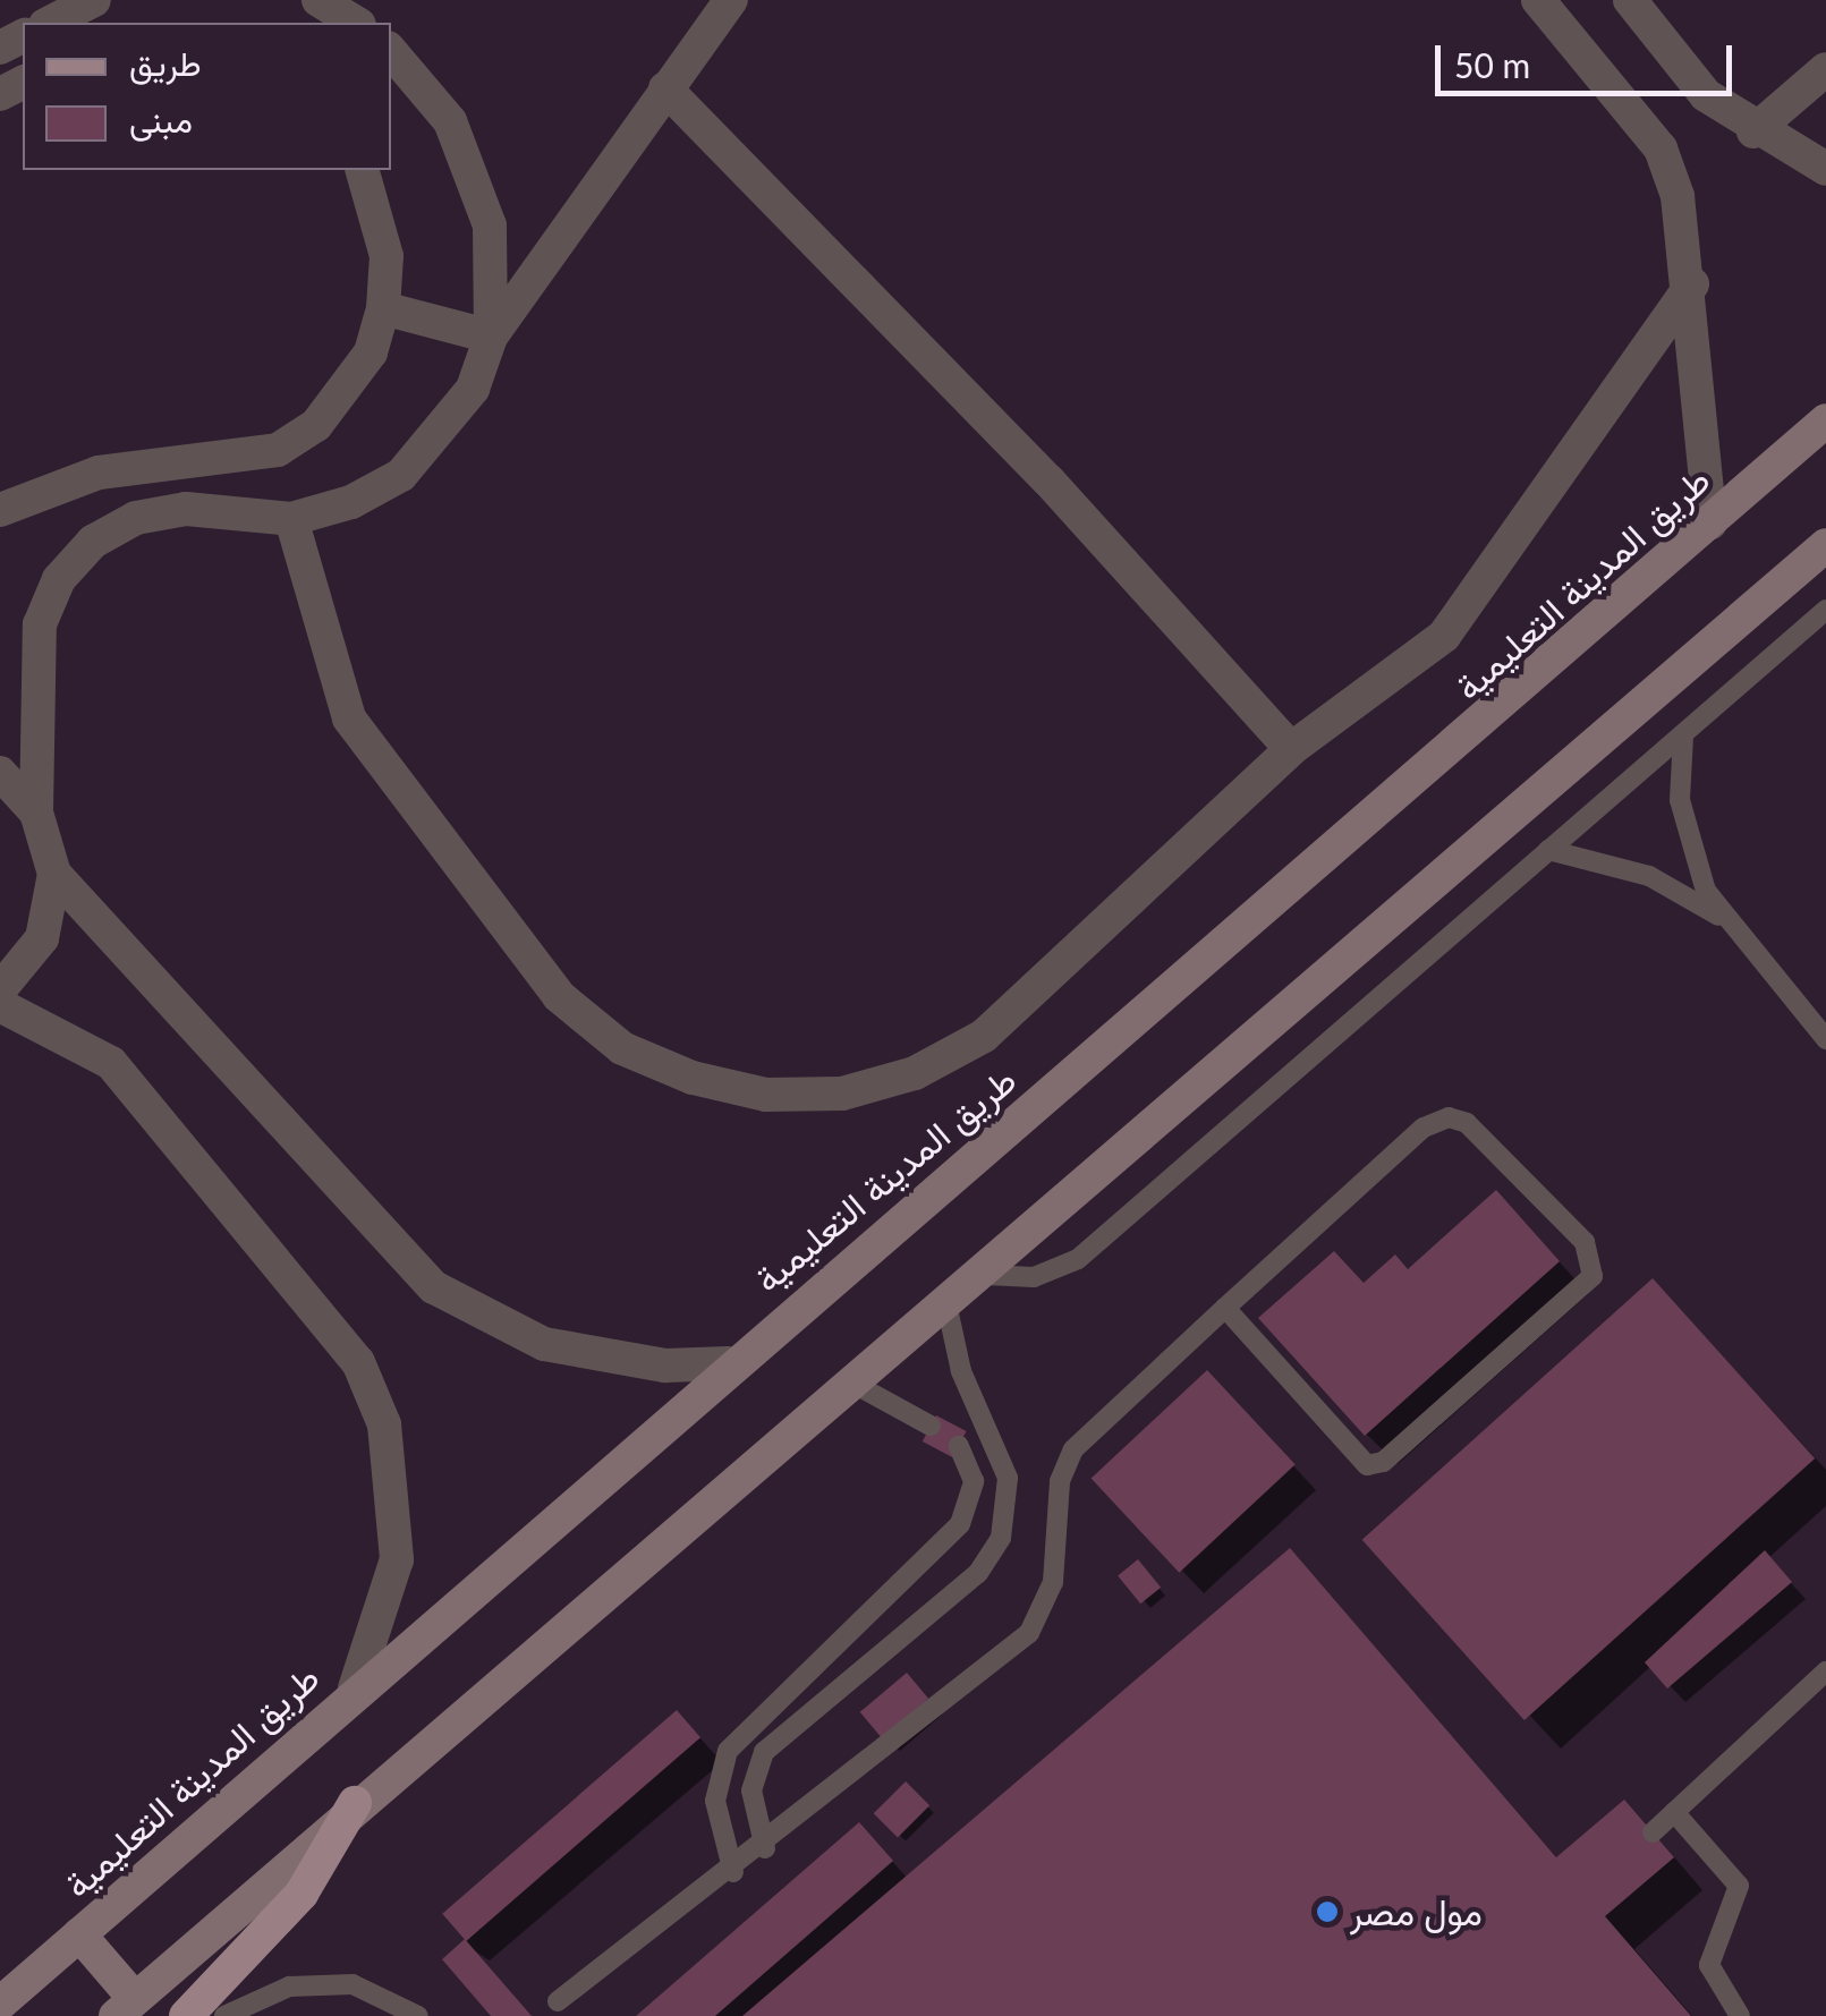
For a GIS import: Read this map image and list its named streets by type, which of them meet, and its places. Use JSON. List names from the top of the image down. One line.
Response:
{"streets":{"street":["طريق المدينة التعليمية"]},"places":["مول مصر"],"legend":["طريق","مبنى"],"scale_bar":"50 m"}
